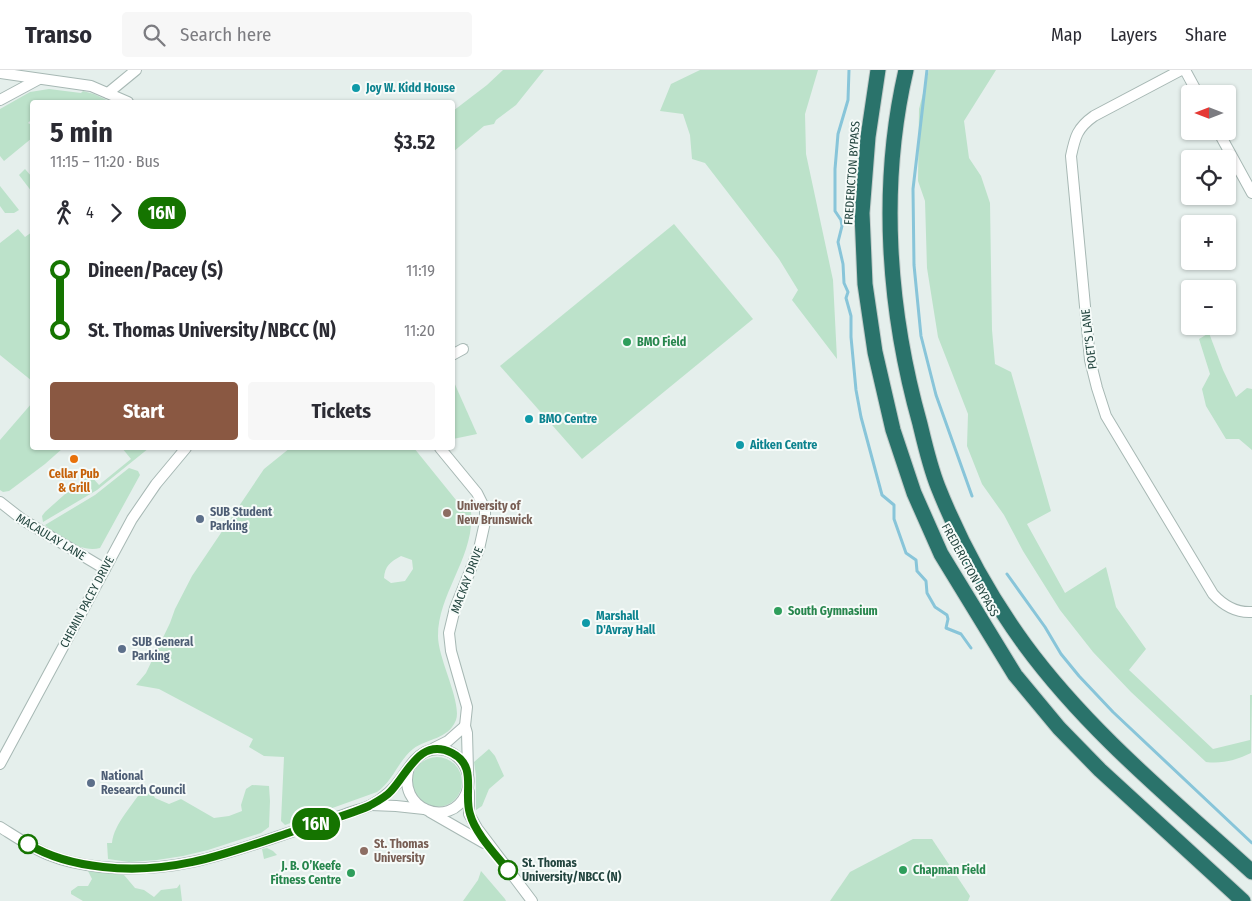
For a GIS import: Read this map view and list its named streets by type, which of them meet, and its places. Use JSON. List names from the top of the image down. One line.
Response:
{"streets":{"highway":["FREDERICTON BYPASS"],"street":["POET'S LANE","MACAULAY LANE","MACKAY DRIVE","CHEMIN PACEY DRIVE"]},"crossings":[["MACAULAY LANE","CHEMIN PACEY DRIVE"]],"places":["Joy W. Kidd House","BMO Field","BMO Centre","Aitken Centre","Cellar Pub & Grill","University of New Brunswick","SUB Student Parking","South Gymnasium","Marshall D'Avray Hall","SUB General Parking","National Research Council","St. Thomas University","St. Thomas University/NBCC (N)","Chapman Field","J. B. O’Keefe Fitness Centre"],"lines":["bus line 16N"],"north":"left","page":{"header":"Transo","search":"Search here","nav":["Map","Layers","Share"],"on_map":"16N","map_buttons":["+","−"],"heading":["5 min","11:15 – 11:20 · Bus","$3.52"],"legs":["4","16N"],"list":[{"name":"Dineen/Pacey (S)","value":"11:19"},{"name":"St. Thomas University/NBCC (N)","value":"11:20"}],"buttons":["Start","Tickets"]}}
